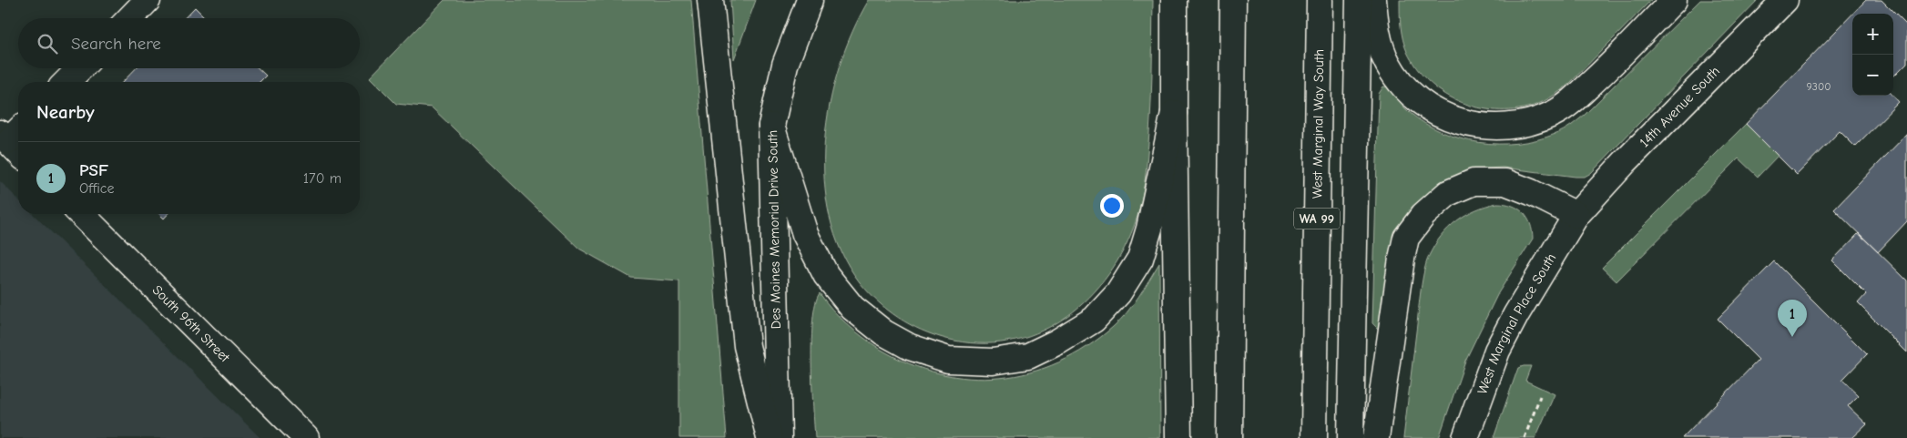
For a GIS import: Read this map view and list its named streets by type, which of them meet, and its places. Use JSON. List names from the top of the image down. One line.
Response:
{"streets":{"main road":["14th Avenue South","West Marginal Way South","WA 99","Des Moines Memorial Drive South","South 96th Street","West Marginal Place South"]},"crossings":[["14th Avenue South","West Marginal Place South"]],"house_numbers":["9300"],"page":{"map_buttons":["+","−"],"search":"Search here","heading":"Nearby","list":[{"mark":"1","name":"PSF","note":"Office","value":"170 m"}],"pins":"1"}}
